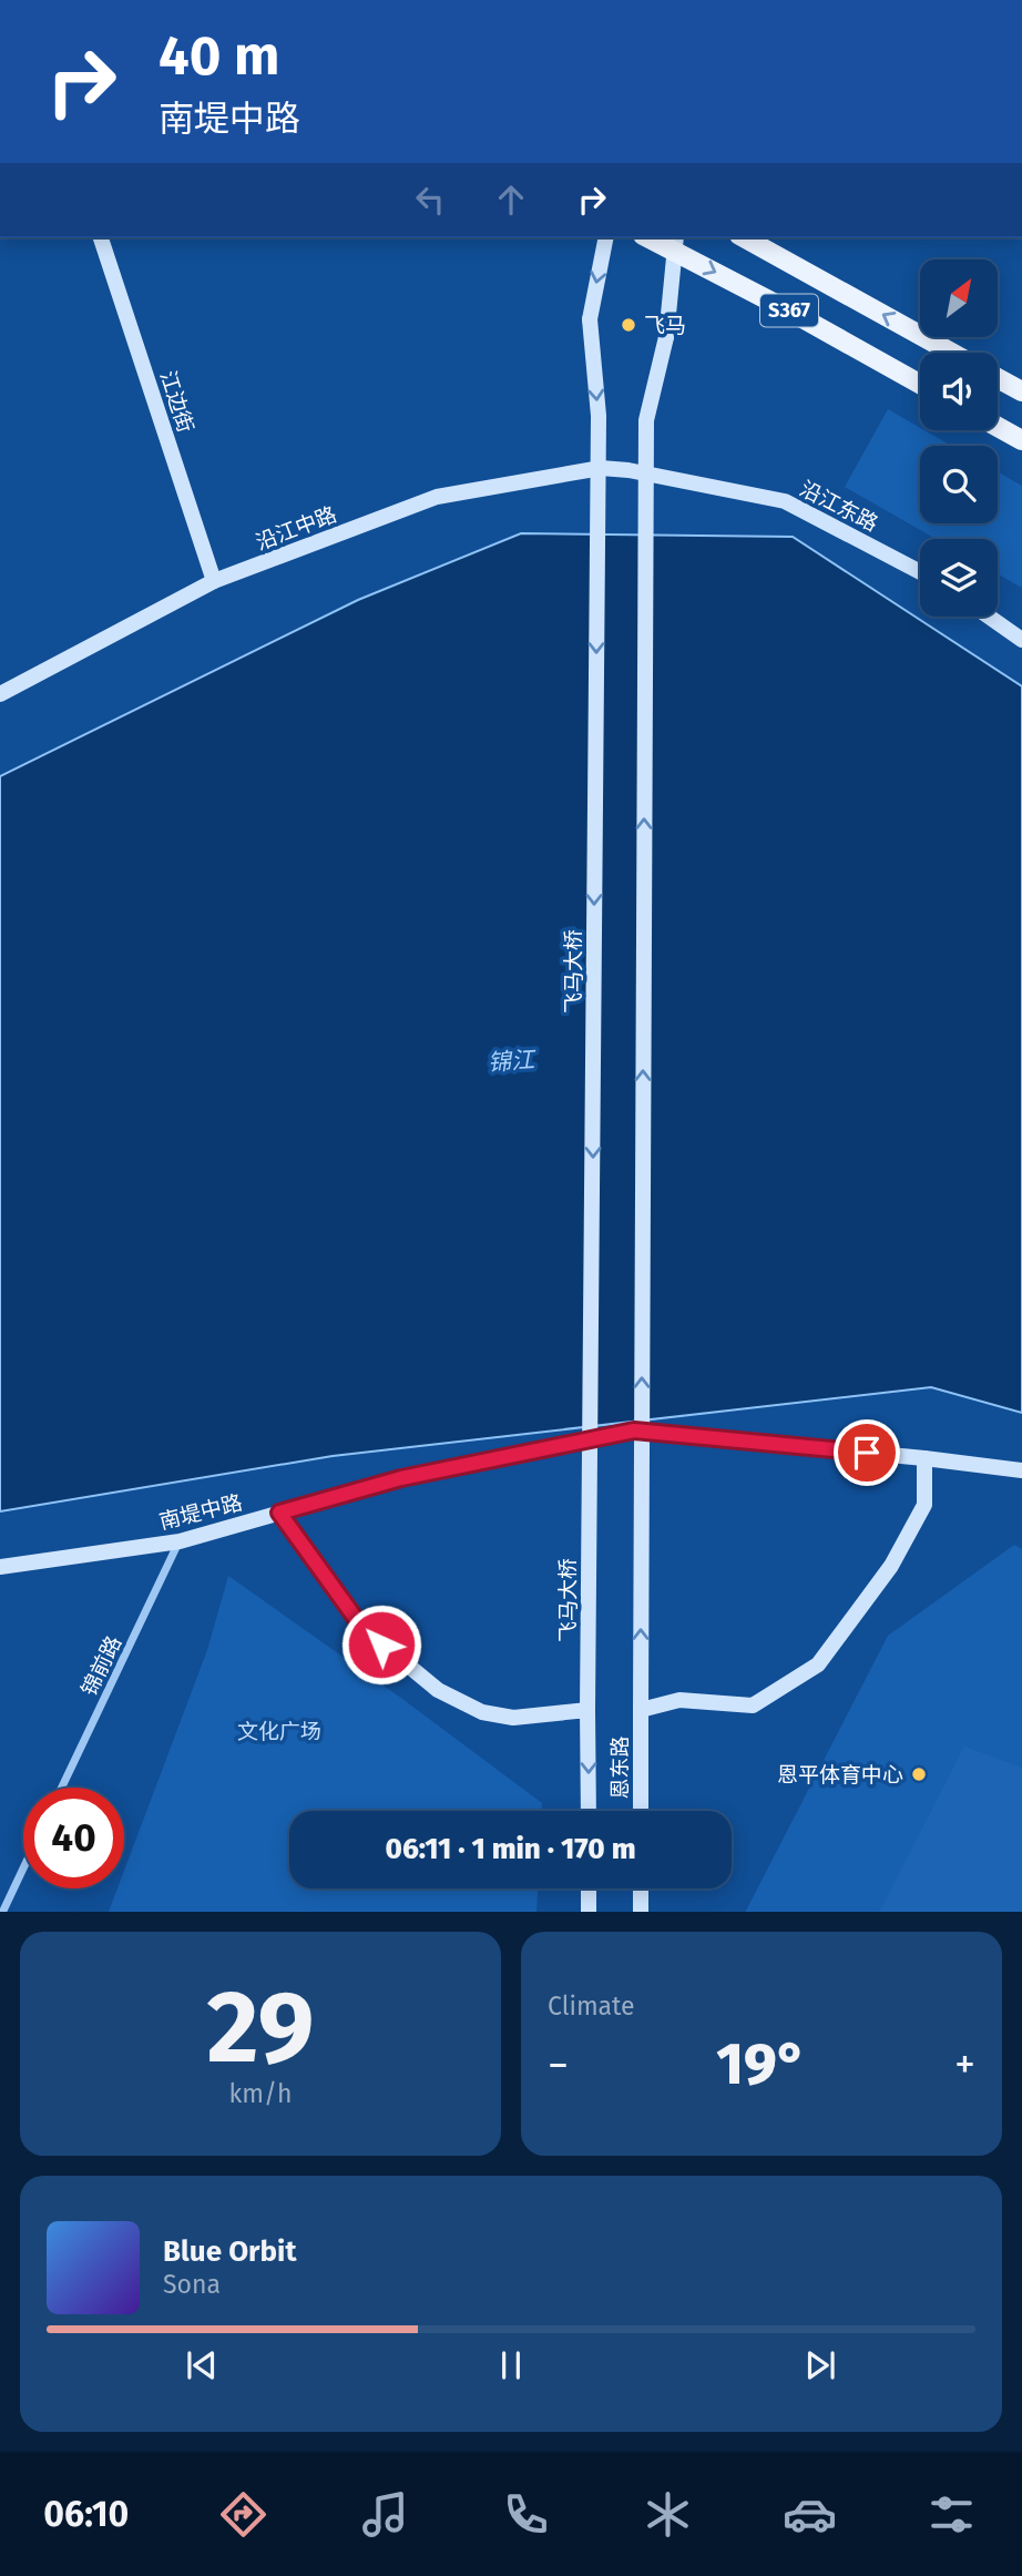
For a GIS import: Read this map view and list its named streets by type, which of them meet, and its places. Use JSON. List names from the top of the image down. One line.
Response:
{"streets":{"main road":["S367","江边街","沿江东路","沿江中路","飞马大桥","南堤中路","恩东路"],"street":["锦前路"]},"crossings":[["江边街","沿江中路"],["沿江东路","沿江中路"],["南堤中路","锦前路"]],"water":["锦江"],"parks":["文化广场"],"places":["飞马","恩平体育中心"],"north":"top right","page":{"turn":["40 m","南堤中路"],"limit":"40","trip":"06:11 · 1 min · 170 m","tile":[["29","km/h"],"Climate"],"heat":["−","19°","+"],"song":["Blue Orbit","Sona"],"tabs":"06:10"}}
